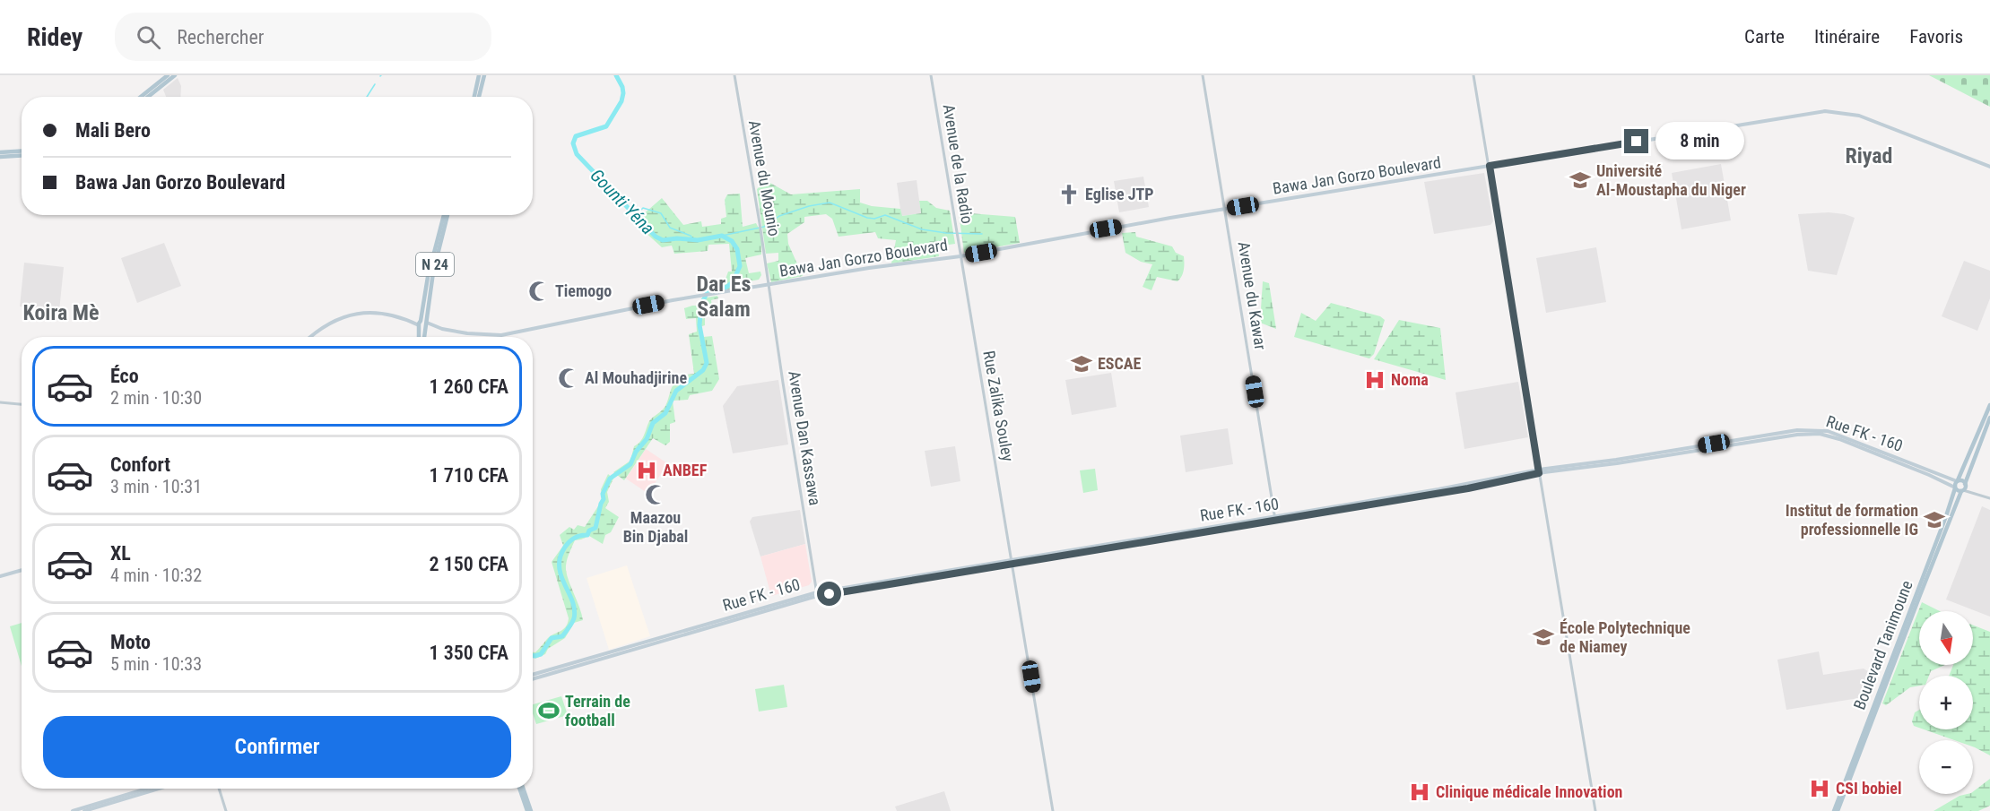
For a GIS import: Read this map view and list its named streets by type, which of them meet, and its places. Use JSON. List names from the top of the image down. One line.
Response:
{"streets":{"main road":["Bawa Jan Gorzo Boulevard","N 24","Rue FK - 160","Boulevard Tanimoune"],"street":["Avenue de la Radio","Avenue du Mounio","Avenue du Kawar","Rue Zalika Souley","Avenue Dan Kassawa"]},"crossings":[["Avenue de la Radio","Bawa Jan Gorzo Boulevard"],["Avenue de la Radio","Rue Zalika Souley"],["Bawa Jan Gorzo Boulevard","Avenue du Mounio"],["Bawa Jan Gorzo Boulevard","N 24"],["Bawa Jan Gorzo Boulevard","Avenue du Kawar"],["Bawa Jan Gorzo Boulevard","Rue Zalika Souley"],["Bawa Jan Gorzo Boulevard","Avenue Dan Kassawa"],["Avenue du Mounio","Avenue Dan Kassawa"],["Avenue du Kawar","Rue FK - 160"],["Rue Zalika Souley","Rue FK - 160"],["Rue FK - 160","Avenue Dan Kassawa"],["Rue FK - 160","Boulevard Tanimoune"]],"districts":["Riyad","Dar Es Salam","Koira Mè"],"water":["Gounti Yéna"],"places":{"school or university":["Université Al-Moustapha du Niger","ESCAE","Institut de formation professionnelle IG","École Polytechnique de Niamey"],"church":["Eglise JTP"],"mosque":["Tiemogo","Al Mouhadjirine","Maazou Bin Djabal"],"hospital":["Noma","ANBEF","CSI bobiel","Clinique médicale Innovation"],"sports":["Terrain de football"]},"north":"bottom","page":{"header":"Ridey","search":"Rechercher","nav":["Carte","Itinéraire","Favoris"],"banner":["Mali Bero","Bawa Jan Gorzo Boulevard"],"bubble":"8 min","list":[{"name":"Éco","note":"2 min · 10:30","value":"1 260 CFA"},{"name":"Confort","note":"3 min · 10:31","value":"1 710 CFA"},{"name":"XL","note":"4 min · 10:32","value":"2 150 CFA"},{"name":"Moto","note":"5 min · 10:33","value":"1 350 CFA"}],"map_buttons":["+","−"],"buttons":"Confirmer"}}
